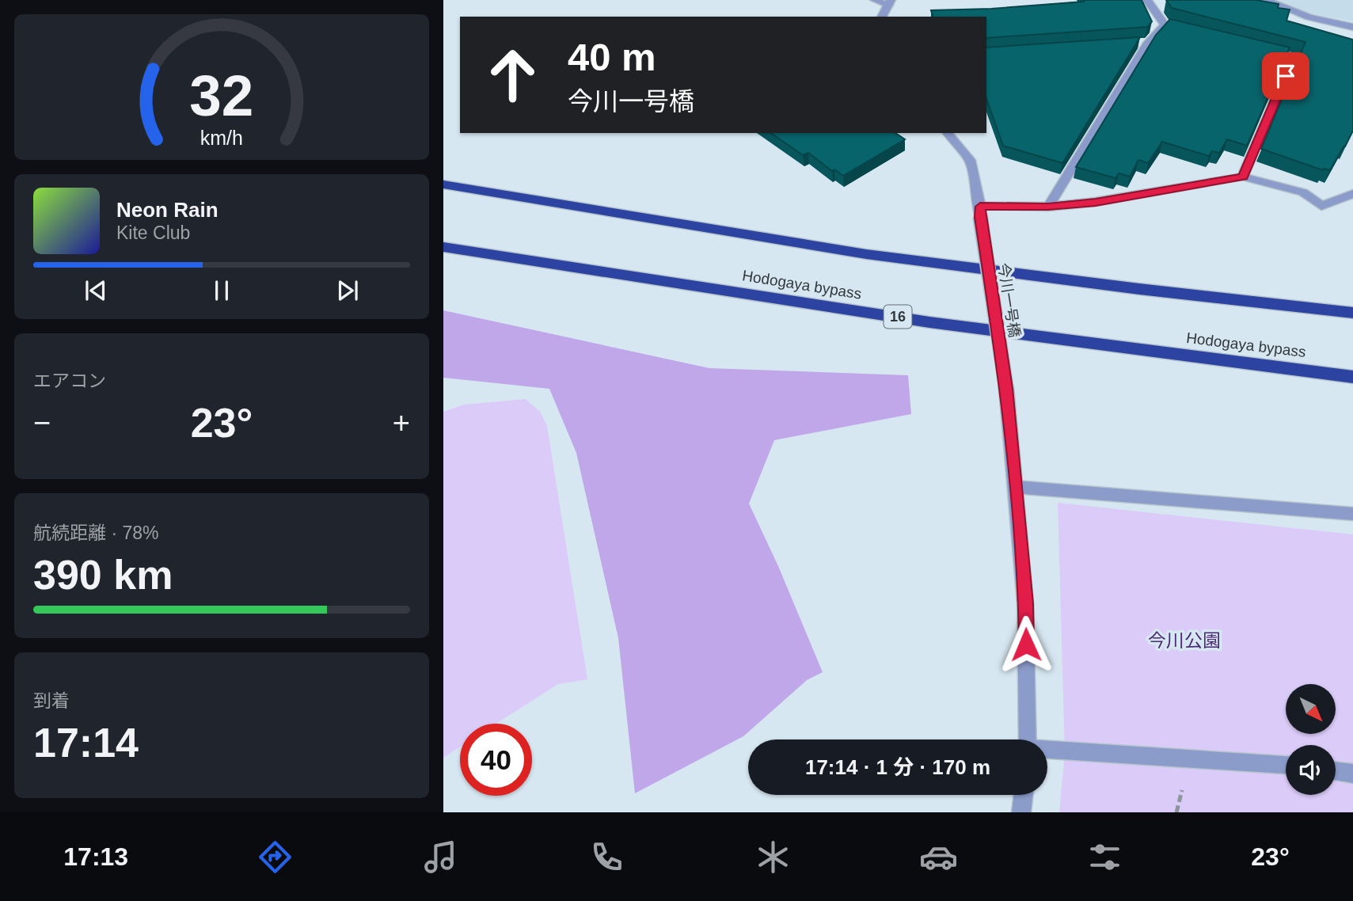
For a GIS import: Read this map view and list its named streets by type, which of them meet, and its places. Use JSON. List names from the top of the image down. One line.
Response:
{"streets":{"highway":["Hodogaya bypass","16"],"street":["今川一号橋"]},"parks":["今川公園"],"north":"bottom right","page":{"turn":["40 m","今川一号橋"],"song":["Neon Rain","Kite Club"],"tile":["エアコン",["航続距離 · 78%","390 km"],["到着","17:14"]],"heat":["−","23°","+"],"limit":"40","trip":"17:14 · 1 分 · 170 m","tabs":["17:13","23°"],"gauge":["32","km/h"]}}
